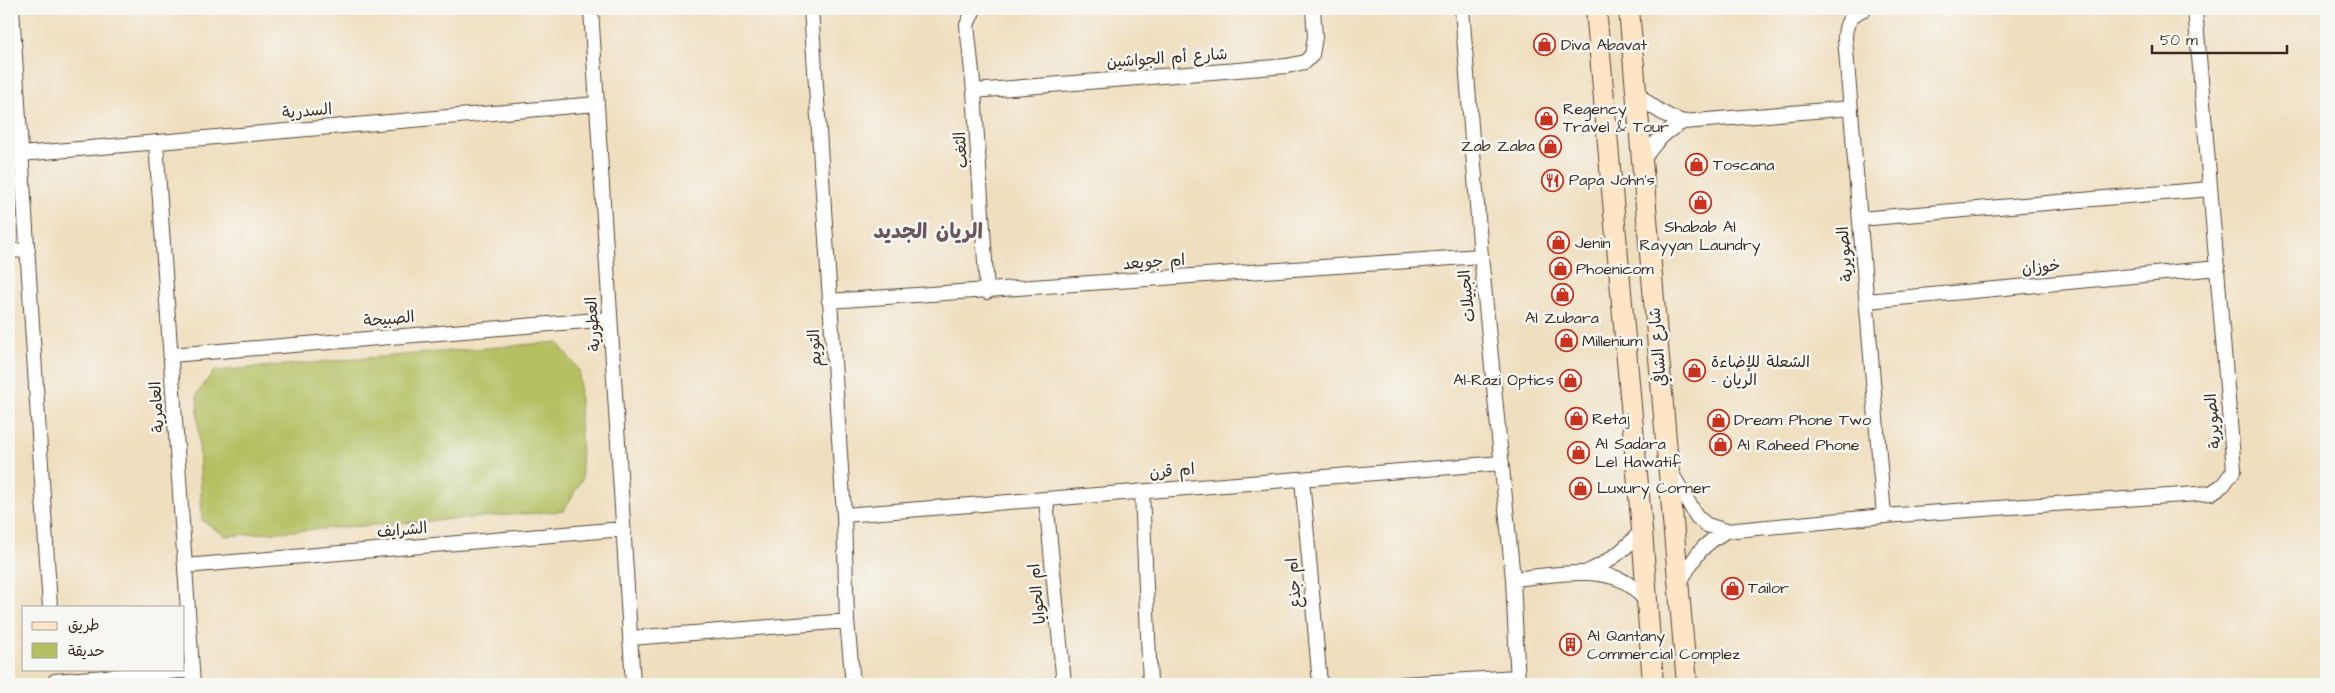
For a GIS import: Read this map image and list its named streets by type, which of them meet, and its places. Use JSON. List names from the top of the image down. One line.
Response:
{"streets":{"main road":["شارع الشافي"],"street":["شارع أم الجواشين","السدرية","الثغب","الصويرية","ام جويعد","خوزان","الجبيلات","الصبيحة","العطورية","التويم","العامرية","ام قرن","الشرايف","ام جذع","ام الحوايا"]},"crossings":[["شارع أم الجواشين","الثغب"],["السدرية","العطورية"],["السدرية","العامرية"],["الثغب","ام جويعد"],["الصويرية","خوزان"],["الصويرية","شارع الشافي"],["ام جويعد","الجبيلات"],["ام جويعد","التويم"],["الجبيلات","ام قرن"],["الصبيحة","العطورية"],["الصبيحة","العامرية"],["العطورية","الشرايف"],["التويم","ام قرن"],["العامرية","الشرايف"],["ام قرن","ام جذع"],["ام قرن","ام الحوايا"]],"districts":["الريان الجديد"],"places":{"shop":["Diva Abavat","Regency Travel & Tour","Zab Zaba","Toscana","Shabab Al Rayyan Laundry","Jenin","Phoenicom","Al Zubara","Millenium","الشعلة للإضاءة - الريان","Al-Razi Optics","Retaj","Dream Phone Two","Al Raheed Phone","Al Sadara Lel Hawatif","Luxury Corner","Tailor"],"restaurant":["Papa John's"],"building":["Al Qantany Commercial Complez"]},"legend":["طريق","حديقة"],"scale_bar":"50 m"}
